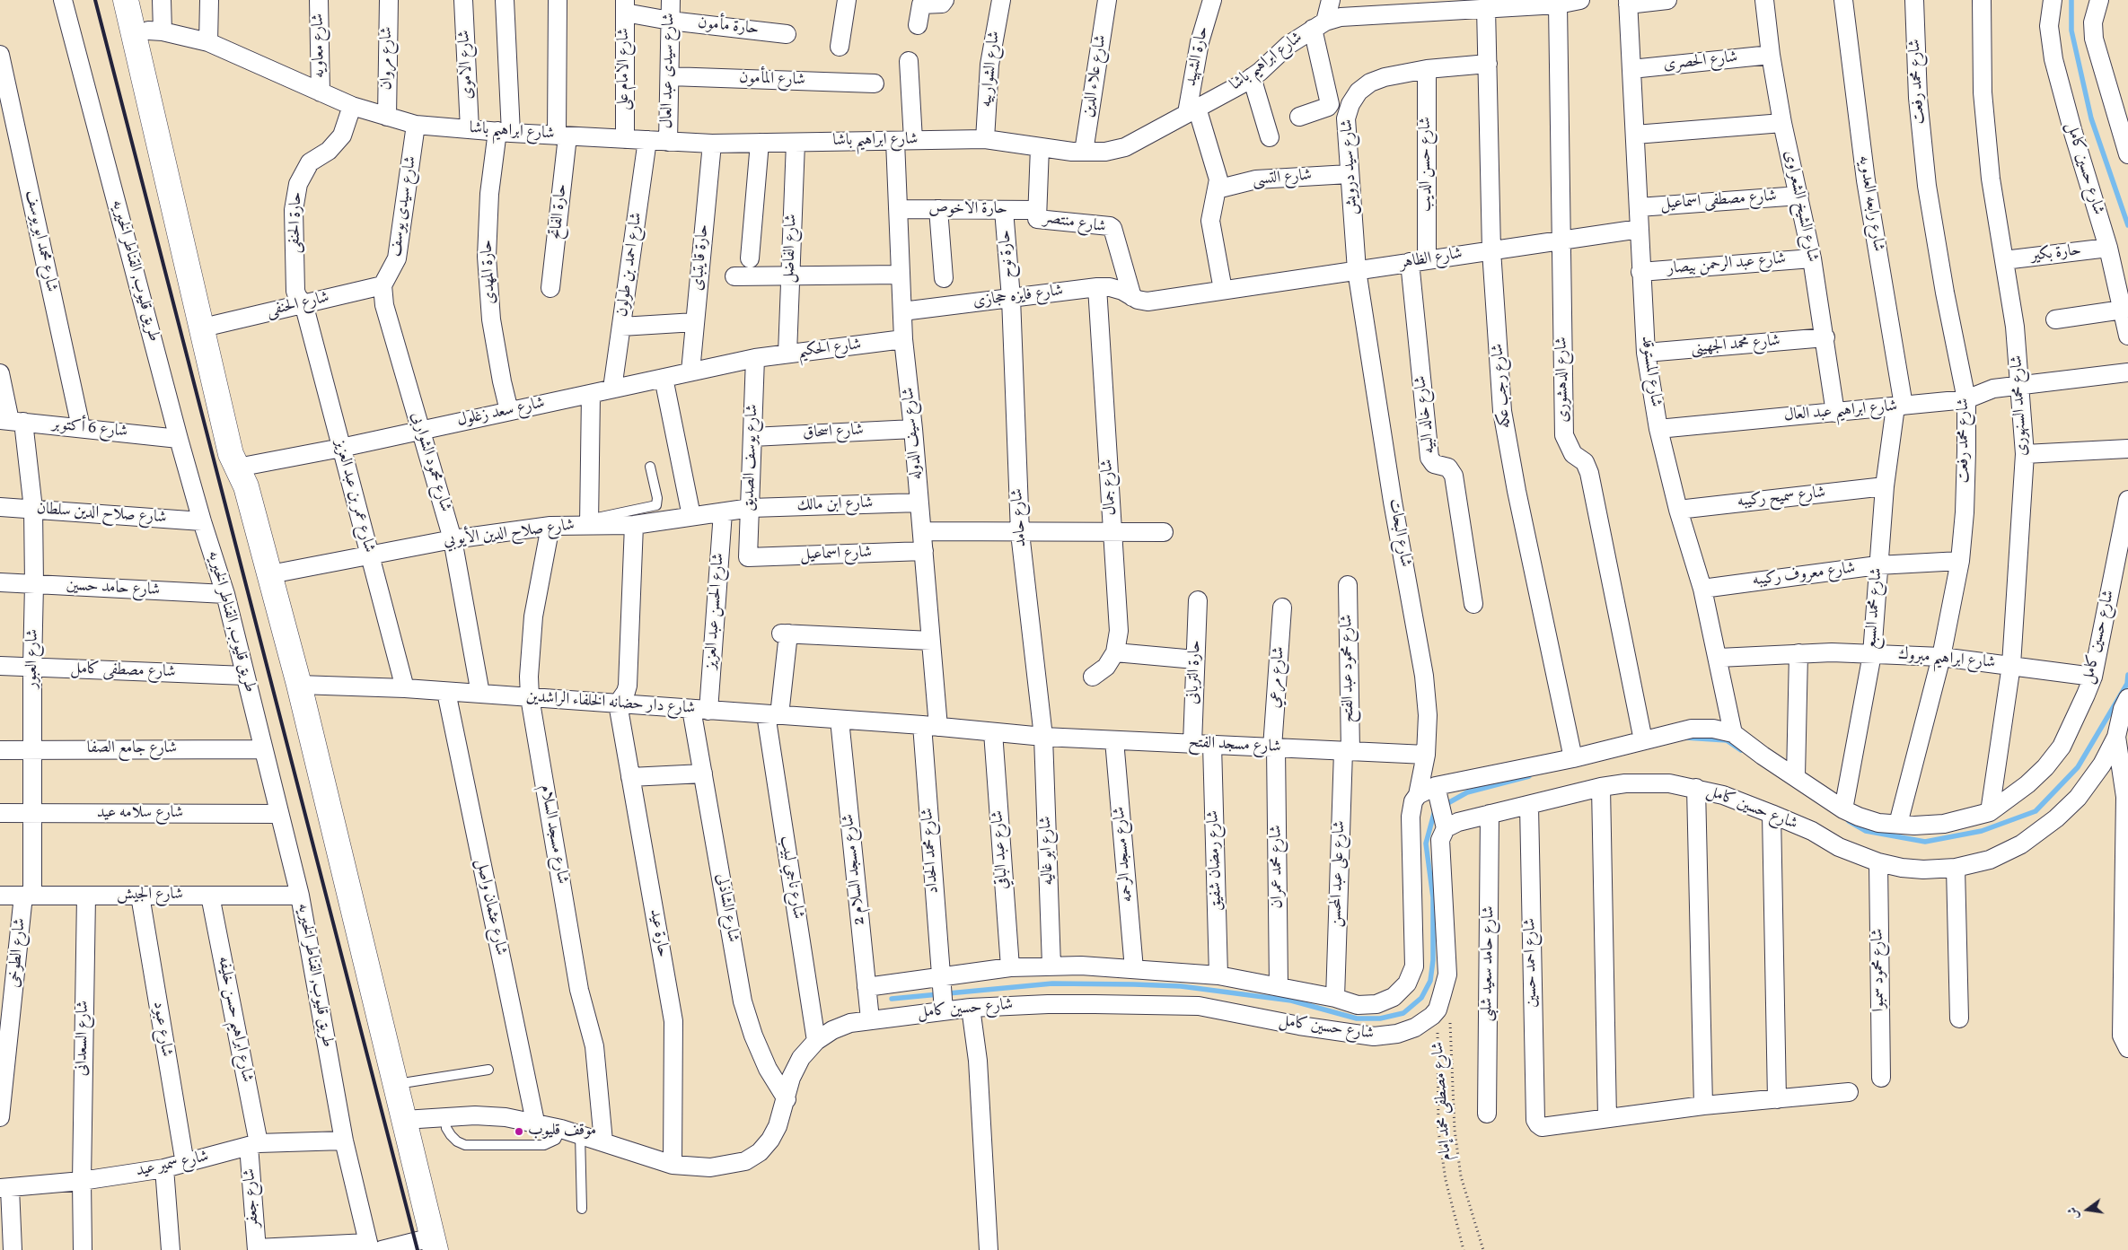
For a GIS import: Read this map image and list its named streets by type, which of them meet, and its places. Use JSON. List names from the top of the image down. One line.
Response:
{"streets":{"street":["حارة مأمون","شارع معاويه","حارة الشهيد","شارع مروان","شارع ابراهيم باشا","شارع الحصرى","شارع الاموى","شارع الامام على","شارع الشواربيه","شارع سيدى عبد العال","شارع علاء الدين","شارع المأمون","شارع محمد رفعت","شارع حسن الديب","شارع سيد درويش","شارع حسين كامل","شارع التسى","شارع مصطفى اسماعيل","شارع رابعه العدويه","شارع سيدى يوسف","شارع الشيخ الشعراوى","حارة الاخوص","حارة الفاتح","حارة الحنفى","شارع منتصر","شارع محمد ابو يوسف","شارع الفاضل","حارة نوح","حارة بكير","حارة قايتباى","شارع الظاهر","شارع احمد بن طولون","شارع عبد الرحمن بيصار","طريق قليوب, القناطر الخيريه","حارة المهدى","شارع فايزه حجازى","شارع الحنفى","شارع محمد الجهينى","شارع الحكيم","شارع المستوقد","شارع الدهشورى","شارع رجب عكه","شارع محمد السنهورى","شارع ابراهيم عبد العال","شارع سعد زغلول","شارع خالد البيه","شارع 6 أكتوبر","شارع اسحاق","شارع سيف الدوله","شارع يوسف الصديق","شارع محمود الشواربى","شارع جمال","شارع عمر بن عبد العزيز","شارع سميح ركيبه","شارع ابن مالك","شارع صلاح الدين سلطان","شارع حامد","شارع البحات","شارع صلاح الدين الأيوبي","شارع اسماعيل","شارع معروف ركيبه","شارع حامد حسين","شارع محمد السبع","شارع الحسن عبد العزيز","شارع العبور","شارع ابراهيم مبروك","شارع محمود عبد الفتح","شارع مصطفى كامل","حارة التربانى","شارع مرعي","شارع دار حضانه الخلفاء الراشدين","شارع مسجد الفتح","شارع جامع الصفا","شارع سلامه عيد","شارع مسجد السلام","شارع عبد الباقي","شارع محمد الحداد","شارع ابو غاليه","شارع مسجد الرحمه","شارع رمضان شفيق","شارع محمد عمران","شارع مسجد السلام 2","شارع على عبد المحسن","شارع ناجي لبيب","شارع الجيش","شارع عثمان واصل","شارع الشاذلى","حارة عيد","شارع الطوخى","شارع احمد حسين","شارع حامد سعيد شلبى","شارع محمود سمبوا","شارع ابراهيم حسن خليفه","شارع عبود","شارع السعدانى","شارع سمير عيد","شارع جعفر"],"path":["شارع مصطفى محمد إمام"]},"crossings":[["حارة مأمون","شارع الامام على"],["حارة مأمون","شارع سيدى عبد العال"],["شارع معاويه","شارع ابراهيم باشا"],["حارة الشهيد","شارع ابراهيم باشا"],["شارع مروان","شارع ابراهيم باشا"],["شارع ابراهيم باشا","شارع الاموى"],["شارع ابراهيم باشا","شارع الامام على"],["شارع ابراهيم باشا","شارع الشواربيه"],["شارع ابراهيم باشا","شارع سيدى عبد العال"],["شارع ابراهيم باشا","شارع علاء الدين"],["شارع ابراهيم باشا","شارع سيدى يوسف"],["شارع ابراهيم باشا","حارة الفاتح"],["شارع ابراهيم باشا","حارة الحنفى"],["شارع ابراهيم باشا","شارع منتصر"],["شارع ابراهيم باشا","شارع الفاضل"],["شارع ابراهيم باشا","حارة قايتباى"],["شارع ابراهيم باشا","شارع احمد بن طولون"],["شارع ابراهيم باشا","حارة المهدى"],["شارع ابراهيم باشا","شارع الدهشورى"],["شارع ابراهيم باشا","شارع رجب عكه"],["شارع ابراهيم باشا","شارع سيف الدوله"],["شارع الحصرى","شارع الشيخ الشعراوى"],["شارع الحصرى","شارع المستوقد"],["شارع سيدى عبد العال","شارع المأمون"],["شارع محمد رفعت","شارع حسين كامل"],["شارع محمد رفعت","شارع ابراهيم عبد العال"],["شارع محمد رفعت","شارع معروف ركيبه"],["شارع محمد رفعت","شارع ابراهيم مبروك"],["شارع حسن الديب","شارع سيد درويش"],["شارع حسن الديب","شارع الظاهر"],["شارع حسن الديب","شارع خالد البيه"],["شارع سيد درويش","شارع التسى"],["شارع سيد درويش","شارع الظاهر"],["شارع سيد درويش","شارع رجب عكه"],["شارع سيد درويش","شارع البحات"],["شارع حسين كامل","حارة بكير"],["شارع حسين كامل","شارع المستوقد"],["شارع حسين كامل","شارع الدهشورى"],["شارع حسين كامل","شارع رجب عكه"],["شارع حسين كامل","شارع محمد السنهورى"],["شارع حسين كامل","شارع البحات"],["شارع حسين كامل","شارع محمد السبع"],["شارع حسين كامل","شارع ابراهيم مبروك"],["شارع حسين كامل","شارع مسجد السلام"],["شارع حسين كامل","شارع عبد الباقي"],["شارع حسين كامل","شارع محمد الحداد"],["شارع حسين كامل","شارع ابو غاليه"],["شارع حسين كامل","شارع مسجد الرحمه"],["شارع حسين كامل","شارع رمضان شفيق"],["شارع حسين كامل","شارع محمد عمران"],["شارع حسين كامل","شارع مسجد السلام 2"],["شارع حسين كامل","شارع على عبد المحسن"],["شارع حسين كامل","شارع ناجي لبيب"],["شارع حسين كامل","شارع عثمان واصل"],["شارع حسين كامل","شارع الشاذلى"],["شارع حسين كامل","حارة عيد"],["شارع حسين كامل","شارع احمد حسين"],["شارع حسين كامل","شارع حامد سعيد شلبى"],["شارع حسين كامل","شارع محمود سمبوا"],["شارع حسين كامل","شارع مصطفى محمد إمام"],["شارع مصطفى اسماعيل","شارع الشيخ الشعراوى"],["شارع مصطفى اسماعيل","شارع المستوقد"],["شارع رابعه العدويه","شارع ابراهيم عبد العال"],["شارع رابعه العدويه","شارع محمد السبع"],["شارع سيدى يوسف","شارع الحنفى"],["شارع سيدى يوسف","شارع محمود الشواربى"],["شارع الشيخ الشعراوى","شارع عبد الرحمن بيصار"],["شارع الشيخ الشعراوى","شارع محمد الجهينى"],["شارع الشيخ الشعراوى","شارع ابراهيم عبد العال"],["حارة الاخوص","شارع منتصر"],["حارة الاخوص","حارة نوح"],["حارة الاخوص","شارع سيف الدوله"],["حارة الحنفى","شارع الحنفى"],["حارة الحنفى","شارع عمر بن عبد العزيز"],["شارع منتصر","شارع الظاهر"],["شارع منتصر","شارع فايزه حجازى"],["شارع محمد ابو يوسف","شارع 6 أكتوبر"],["شارع الفاضل","شارع الحكيم"],["حارة نوح","شارع فايزه حجازى"],["حارة نوح","شارع حامد"],["حارة بكير","شارع محمد السنهورى"],["حارة قايتباى","شارع سعد زغلول"],["شارع الظاهر","شارع فايزه حجازى"],["شارع الظاهر","شارع المستوقد"],["شارع الظاهر","شارع الدهشورى"],["شارع الظاهر","شارع رجب عكه"],["شارع الظاهر","شارع خالد البيه"],["شارع الظاهر","شارع البحات"],["شارع احمد بن طولون","شارع سعد زغلول"],["شارع عبد الرحمن بيصار","شارع المستوقد"],["طريق قليوب, القناطر الخيريه","شارع 6 أكتوبر"],["طريق قليوب, القناطر الخيريه","شارع صلاح الدين سلطان"],["طريق قليوب, القناطر الخيريه","شارع حامد حسين"],["طريق قليوب, القناطر الخيريه","شارع مصطفى كامل"],["طريق قليوب, القناطر الخيريه","شارع جامع الصفا"],["طريق قليوب, القناطر الخيريه","شارع سلامه عيد"],["طريق قليوب, القناطر الخيريه","شارع الجيش"],["طريق قليوب, القناطر الخيريه","شارع سمير عيد"],["حارة المهدى","شارع سعد زغلول"],["شارع فايزه حجازى","شارع سيف الدوله"],["شارع فايزه حجازى","شارع جمال"],["شارع فايزه حجازى","شارع حامد"],["شارع الحنفى","شارع محمود الشواربى"],["شارع الحنفى","شارع عمر بن عبد العزيز"],["شارع محمد الجهينى","شارع المستوقد"],["شارع الحكيم","شارع سعد زغلول"],["شارع الحكيم","شارع سيف الدوله"],["شارع الحكيم","شارع يوسف الصديق"],["شارع المستوقد","شارع ابراهيم عبد العال"],["شارع المستوقد","شارع سميح ركيبه"],["شارع المستوقد","شارع معروف ركيبه"],["شارع المستوقد","شارع ابراهيم مبروك"],["شارع محمد السنهورى","شارع ابراهيم عبد العال"],["شارع محمد السنهورى","شارع ابراهيم مبروك"],["شارع ابراهيم عبد العال","شارع محمد السبع"],["شارع سعد زغلول","شارع يوسف الصديق"],["شارع سعد زغلول","شارع محمود الشواربى"],["شارع سعد زغلول","شارع عمر بن عبد العزيز"],["شارع 6 أكتوبر","شارع العبور"],["شارع اسحاق","شارع سيف الدوله"],["شارع اسحاق","شارع يوسف الصديق"],["شارع سيف الدوله","شارع ابن مالك"],["شارع سيف الدوله","شارع اسماعيل"],["شارع سيف الدوله","شارع دار حضانه الخلفاء الراشدين"],["شارع سيف الدوله","شارع محمد الحداد"],["شارع سيف الدوله","شارع ناجي لبيب"],["شارع يوسف الصديق","شارع ابن مالك"],["شارع يوسف الصديق","شارع صلاح الدين الأيوبي"],["شارع يوسف الصديق","شارع اسماعيل"],["شارع محمود الشواربى","شارع صلاح الدين الأيوبي"],["شارع محمود الشواربى","شارع دار حضانه الخلفاء الراشدين"],["شارع عمر بن عبد العزيز","شارع صلاح الدين الأيوبي"],["شارع عمر بن عبد العزيز","شارع دار حضانه الخلفاء الراشدين"],["شارع سميح ركيبه","شارع محمد السبع"],["شارع ابن مالك","شارع صلاح الدين الأيوبي"],["شارع صلاح الدين سلطان","شارع العبور"],["شارع حامد","شارع مسجد الفتح"],["شارع حامد","شارع ابو غاليه"],["شارع البحات","شارع مسجد الفتح"],["شارع صلاح الدين الأيوبي","شارع الحسن عبد العزيز"],["شارع صلاح الدين الأيوبي","شارع مسجد السلام"],["شارع معروف ركيبه","شارع محمد السبع"],["شارع حامد حسين","شارع العبور"],["شارع محمد السبع","شارع ابراهيم مبروك"],["شارع الحسن عبد العزيز","شارع دار حضانه الخلفاء الراشدين"],["شارع الحسن عبد العزيز","شارع الشاذلى"],["شارع العبور","شارع مصطفى كامل"],["شارع العبور","شارع جامع الصفا"],["شارع العبور","شارع سلامه عيد"],["شارع العبور","شارع الجيش"],["شارع العبور","شارع الطوخى"],["شارع محمود عبد الفتح","شارع مسجد الفتح"],["شارع محمود عبد الفتح","شارع على عبد المحسن"],["حارة التربانى","شارع مسجد الفتح"],["شارع مرعي","شارع مسجد الفتح"],["شارع مرعي","شارع محمد عمران"],["شارع دار حضانه الخلفاء الراشدين","شارع مسجد الفتح"],["شارع دار حضانه الخلفاء الراشدين","شارع مسجد السلام"],["شارع دار حضانه الخلفاء الراشدين","شارع عبد الباقي"],["شارع دار حضانه الخلفاء الراشدين","شارع محمد الحداد"],["شارع دار حضانه الخلفاء الراشدين","شارع مسجد السلام 2"],["شارع دار حضانه الخلفاء الراشدين","شارع ناجي لبيب"],["شارع دار حضانه الخلفاء الراشدين","شارع عثمان واصل"],["شارع دار حضانه الخلفاء الراشدين","شارع الشاذلى"],["شارع دار حضانه الخلفاء الراشدين","حارة عيد"],["شارع مسجد الفتح","شارع عبد الباقي"],["شارع مسجد الفتح","شارع ابو غاليه"],["شارع مسجد الفتح","شارع مسجد الرحمه"],["شارع مسجد الفتح","شارع رمضان شفيق"],["شارع مسجد الفتح","شارع محمد عمران"],["شارع مسجد الفتح","شارع على عبد المحسن"],["شارع الجيش","شارع الطوخى"],["شارع الجيش","شارع ابراهيم حسن خليفه"],["شارع الجيش","شارع عبود"],["شارع الجيش","شارع السعدانى"],["شارع ابراهيم حسن خليفه","شارع سمير عيد"],["شارع ابراهيم حسن خليفه","شارع جعفر"],["شارع عبود","شارع سمير عيد"],["شارع السعدانى","شارع سمير عيد"],["شارع سمير عيد","شارع جعفر"]],"places":["موقف قليوب"],"north":"left"}
